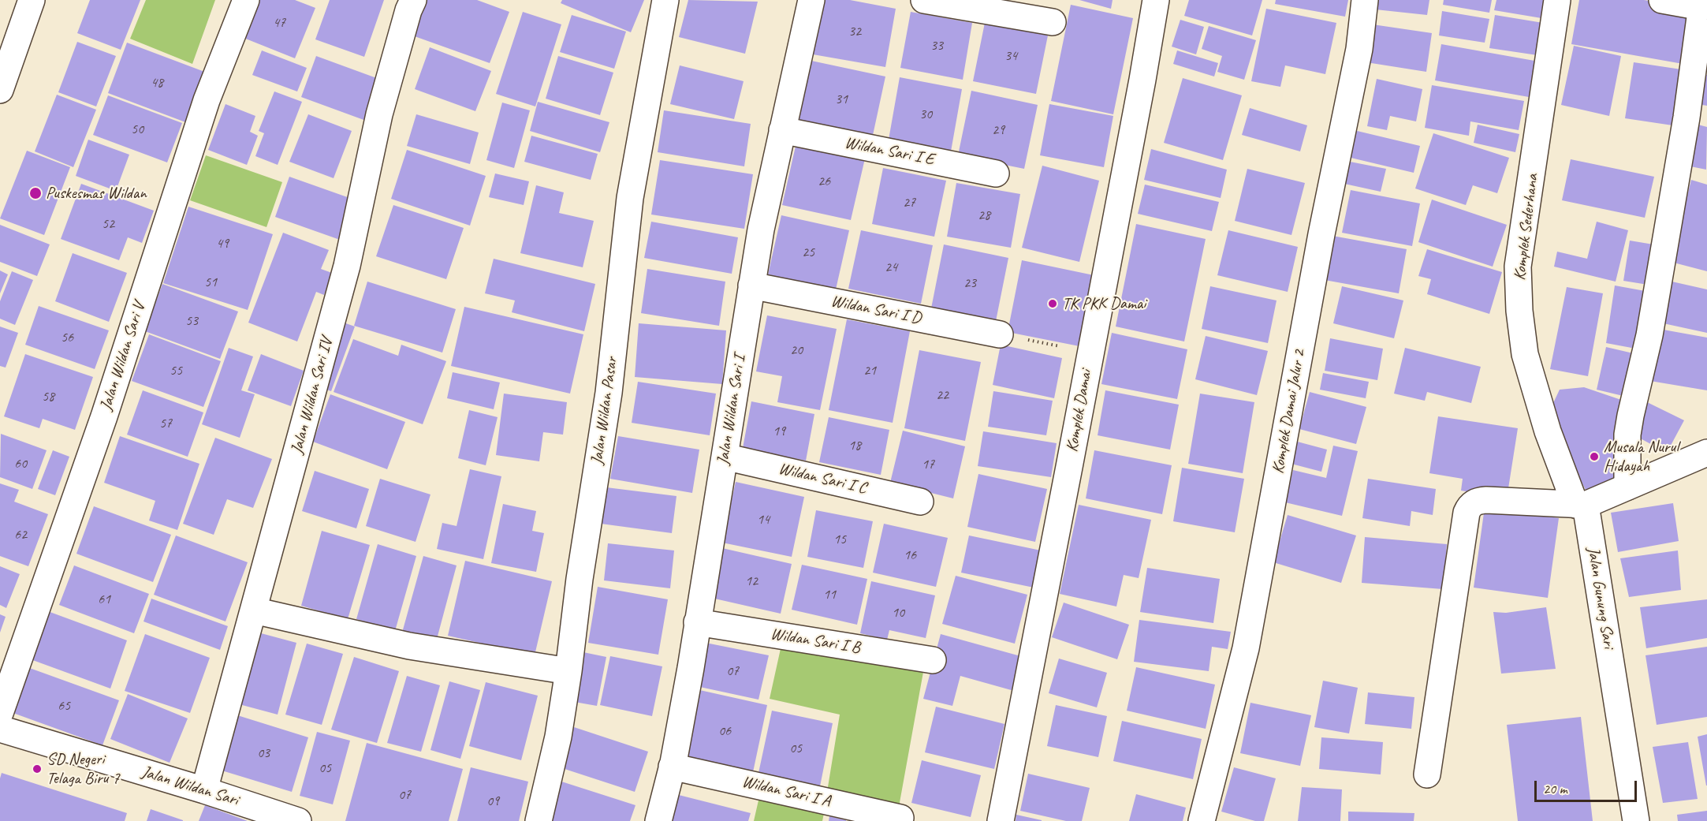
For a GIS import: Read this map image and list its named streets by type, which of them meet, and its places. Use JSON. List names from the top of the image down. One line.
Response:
{"streets":{"street":["Wildan Sari I E","Komplek Sederhana","Wildan Sari I D","Jalan Wildan Sari V","Jalan Wildan Sari IV","Jalan Wildan Sari I","Jalan Wildan Pasar","Komplek Damai","Komplek Damai Jalur 2","Wildan Sari I C","Jalan Gunung Sari","Wildan Sari I B","Jalan Wildan Sari","Wildan Sari I A"]},"crossings":[["Wildan Sari I E","Jalan Wildan Sari I"],["Komplek Sederhana","Jalan Gunung Sari"],["Wildan Sari I D","Jalan Wildan Sari I"],["Jalan Wildan Sari IV","Jalan Wildan Sari"],["Jalan Wildan Sari I","Wildan Sari I C"],["Jalan Wildan Sari I","Wildan Sari I B"],["Jalan Wildan Sari I","Wildan Sari I A"]],"places":["Puskesmas Wildan","TK PKK Damai","Musala Nurul Hidayah","SD Negeri Telaga Biru 7"],"house_numbers":["47","32","33","34","48","31","30","50","29","26","27","28","52","49","25","24","51","23","53","56","20","55","21","22","58","57","19","18","60","17","14","62","15","16","12","11","61","10","07","65","06","05","03","05","07","09"],"scale_bar":"20 m"}
